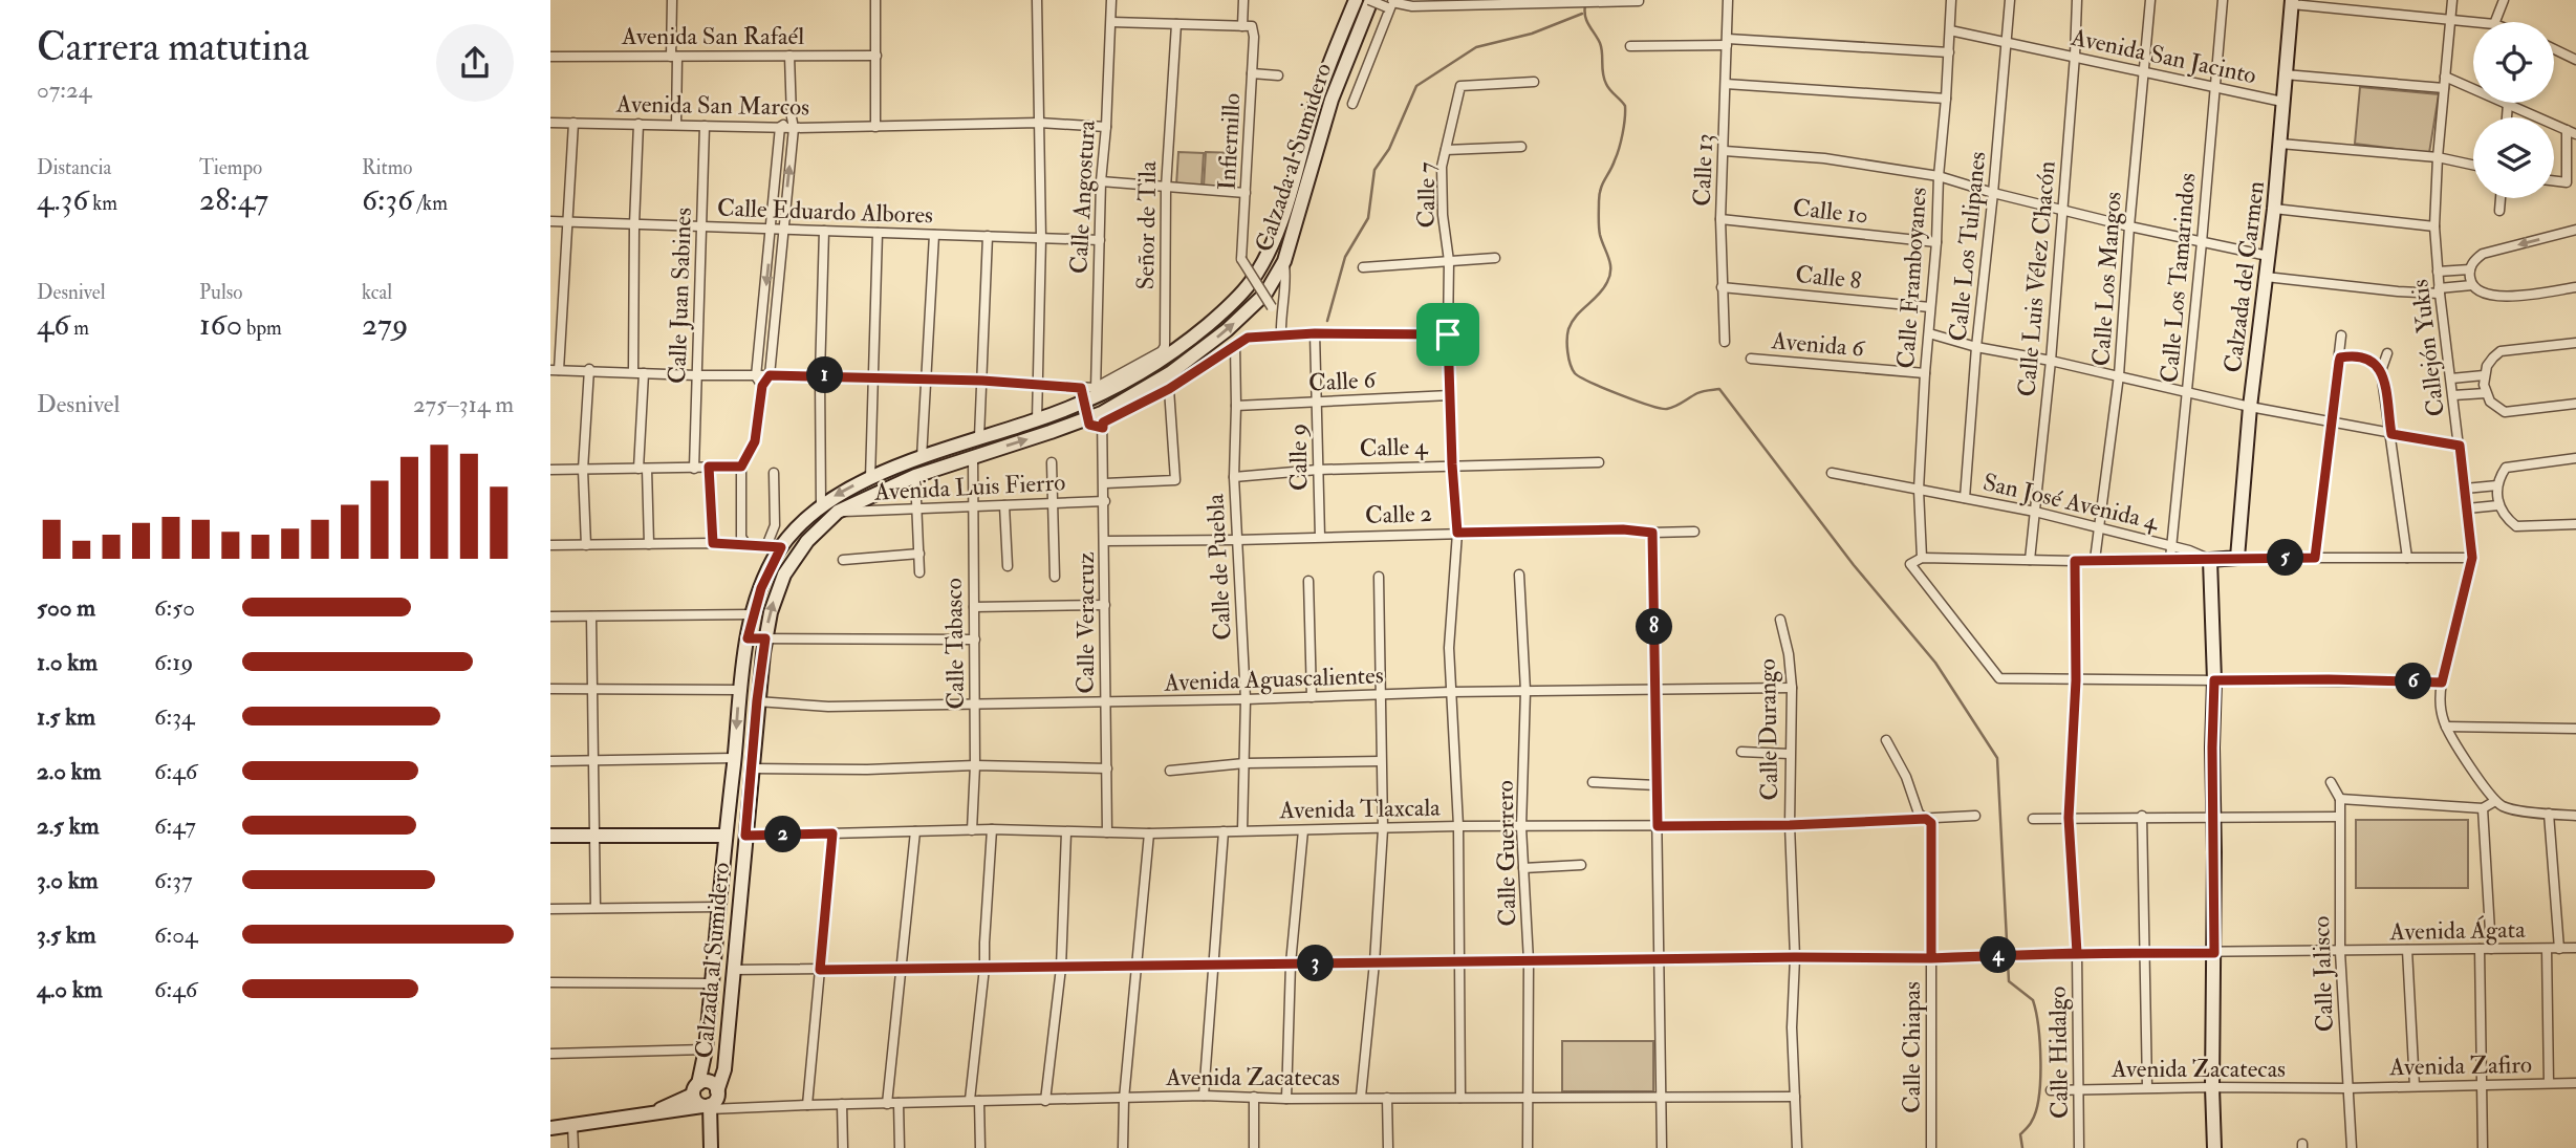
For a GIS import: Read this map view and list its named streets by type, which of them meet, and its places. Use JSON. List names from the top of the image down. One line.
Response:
{"streets":{"main road":["Calzada al Sumidero","Calzada del Carmen"],"street":["Avenida San Rafaél","Avenida San Jacinto","Avenida San Marcos","Infiernillo","Calle 13","Calle 7","Calle Angostura","Calle Eduardo Albores","Calle 10","Señor de Tila","Calle Los Tulipanes","Calle 8","Calle Framboyanes","Calle Los Tamarindos","Calle Luis Vélez Chacón","Calle Los Mangos","Calle Juan Sabines","Avenida 6","Callejón Yukis","Calle 6","Calle 4","Calle 9","Avenida Luis Fierro","San José Avenida 4","Calle 2","Calle de Puebla","Calle Veracruz","Calle Tabasco","Avenida Aguascalientes","Calle Durango","Avenida Tlaxcala","Calle Guerrero","Avenida Ágata","Calle Jalisco","Calle Chiapas","Calle Hidalgo","Avenida Zafiro","Avenida Zacatecas"]},"crossings":[["Avenida San Jacinto","Calle Los Tulipanes"],["Avenida San Jacinto","Calzada del Carmen"],["Avenida San Jacinto","Calle Framboyanes"],["Avenida San Jacinto","Calle Los Tamarindos"],["Avenida San Jacinto","Calle Luis Vélez Chacón"],["Avenida San Jacinto","Calle Los Mangos"],["Avenida San Marcos","Calle Angostura"],["Avenida San Marcos","Calle Juan Sabines"],["Calzada al Sumidero","Calle Angostura"],["Calzada al Sumidero","Señor de Tila"],["Calzada al Sumidero","Avenida Luis Fierro"],["Calzada al Sumidero","Calle Veracruz"],["Calzada al Sumidero","Calle Tabasco"],["Calzada al Sumidero","Avenida Aguascalientes"],["Calzada al Sumidero","Avenida Tlaxcala"],["Calzada al Sumidero","Avenida Ágata"],["Calzada al Sumidero","Avenida Zacatecas"],["Calle 13","Calle 10"],["Calle 13","Calle 8"],["Calle 7","Calle 6"],["Calle 7","Calle 4"],["Calle 7","Calle 2"],["Calle 7","Avenida Aguascalientes"],["Calle 7","Avenida Tlaxcala"],["Calle 7","Avenida Ágata"],["Calle 7","Avenida Zacatecas"],["Calle Angostura","Calle Eduardo Albores"],["Calle Angostura","Señor de Tila"],["Calle Eduardo Albores","Calle Juan Sabines"],["Calle 10","Calle Framboyanes"],["Calle Los Tulipanes","San José Avenida 4"],["Calle 8","Calle Framboyanes"],["Calle Framboyanes","Avenida 6"],["Calle Framboyanes","San José Avenida 4"],["Calle Los Tamarindos","San José Avenida 4"],["Calle Luis Vélez Chacón","San José Avenida 4"],["Calle Los Mangos","San José Avenida 4"],["Calle 6","Calle 9"],["Calle 6","Calle de Puebla"],["Calle 4","Calle 9"],["Calle 4","Calle de Puebla"],["Calle 9","Calle 2"],["Avenida Luis Fierro","Calle Veracruz"],["Avenida Luis Fierro","Calle Tabasco"],["Calle 2","Calle de Puebla"],["Calle 2","Calle Veracruz"],["Calle de Puebla","Avenida Aguascalientes"],["Calle de Puebla","Avenida Tlaxcala"],["Calle Veracruz","Avenida Aguascalientes"],["Calle Veracruz","Avenida Tlaxcala"],["Calle Tabasco","Avenida Aguascalientes"],["Calle Tabasco","Avenida Tlaxcala"],["Avenida Aguascalientes","Calle Durango"],["Avenida Aguascalientes","Calle Guerrero"],["Calle Durango","Avenida Tlaxcala"],["Calle Durango","Avenida Ágata"],["Calle Durango","Avenida Zacatecas"],["Avenida Tlaxcala","Calle Guerrero"],["Avenida Tlaxcala","Calle Chiapas"],["Calle Guerrero","Avenida Ágata"],["Calle Guerrero","Avenida Zacatecas"],["Avenida Ágata","Calle Jalisco"],["Avenida Ágata","Calle Chiapas"],["Avenida Ágata","Calle Hidalgo"],["Calle Jalisco","Avenida Zafiro"],["Calle Jalisco","Avenida Zacatecas"],["Calle Hidalgo","Avenida Zacatecas"],["Avenida Zafiro","Avenida Zacatecas"]],"page":{"heading":["Carrera matutina","07:24"],"stats":[["Distancia","4.36 km"],["Tiempo","28:47"],["Ritmo","6:36 /km"],["Desnivel","46 m"],["Pulso","160 bpm"],["kcal","279"]],"pins":["1","5","8","6","2","4","3"],"chart":["Desnivel","275–314 m"],"list":[{"name":"500 m","note":"6:50"},{"name":"1.0 km","note":"6:19"},{"name":"1.5 km","note":"6:34"},{"name":"2.0 km","note":"6:46"},{"name":"2.5 km","note":"6:47"},{"name":"3.0 km","note":"6:37"},{"name":"3.5 km","note":"6:04"},{"name":"4.0 km","note":"6:46"}]}}
